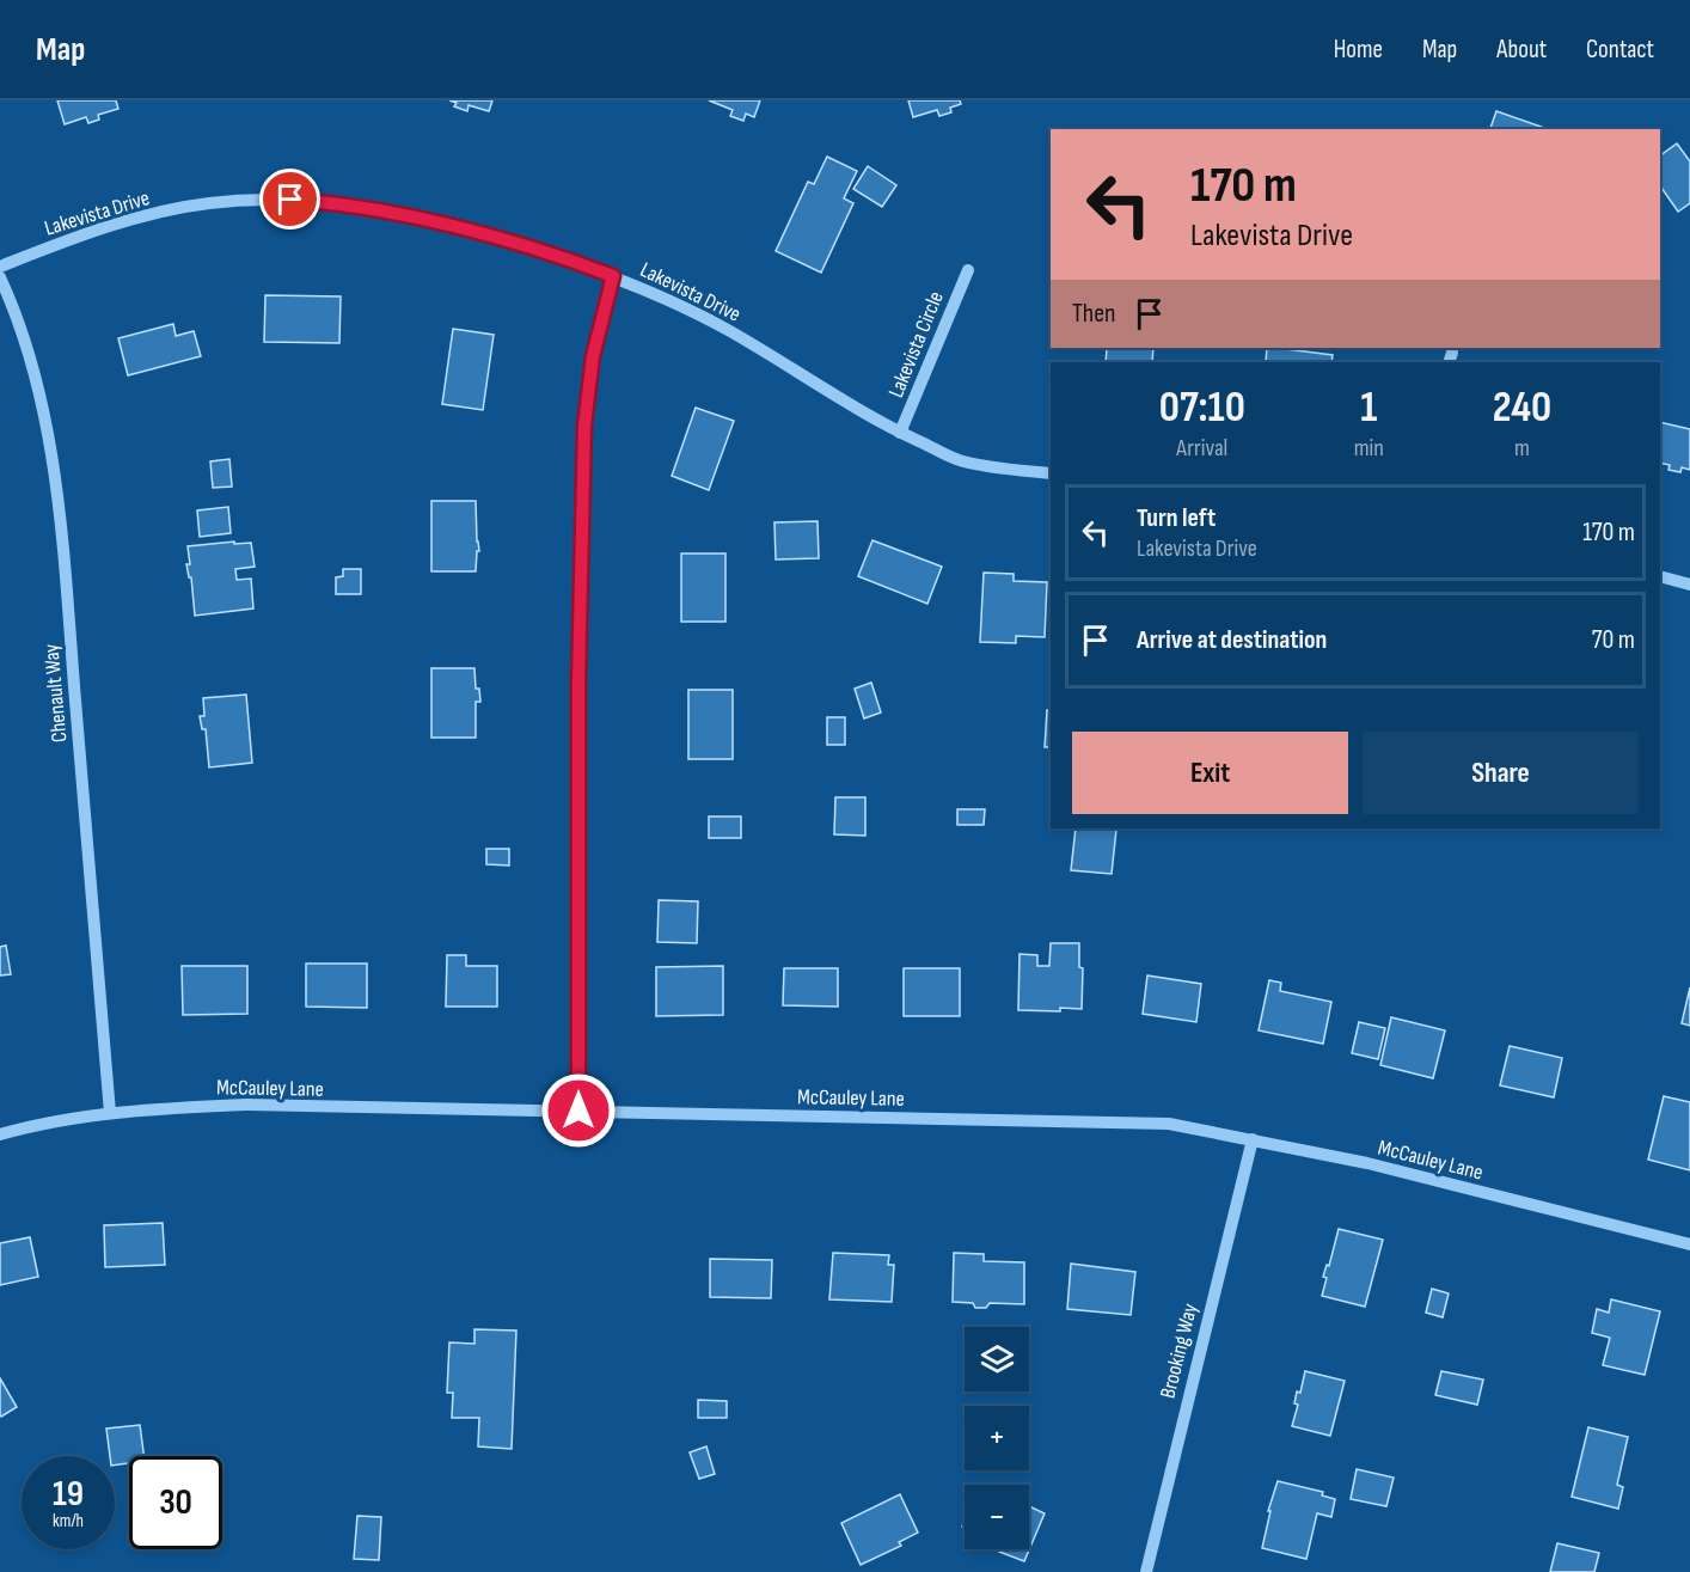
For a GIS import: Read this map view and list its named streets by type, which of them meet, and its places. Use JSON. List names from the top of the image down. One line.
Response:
{"streets":{"street":["Lakevista Drive","Lakevista Circle","Chenault Way","McCauley Lane","Brooking Way"]},"crossings":[["Lakevista Drive","Lakevista Circle"],["Chenault Way","McCauley Lane"],["McCauley Lane","Brooking Way"]],"page":{"header":"Map","nav":["Home","Map","About","Contact"],"turn":["170 m","Lakevista Drive"],"then":"Then","eta":["07:10","Arrival","1","min","240","m"],"list":[{"name":"Turn left","note":"Lakevista Drive","value":"170 m"},{"name":"Arrive at destination","value":"70 m"}],"buttons":["Exit","Share"],"map_buttons":["+","−"],"speed":"19 km/h","limit":"30"}}
